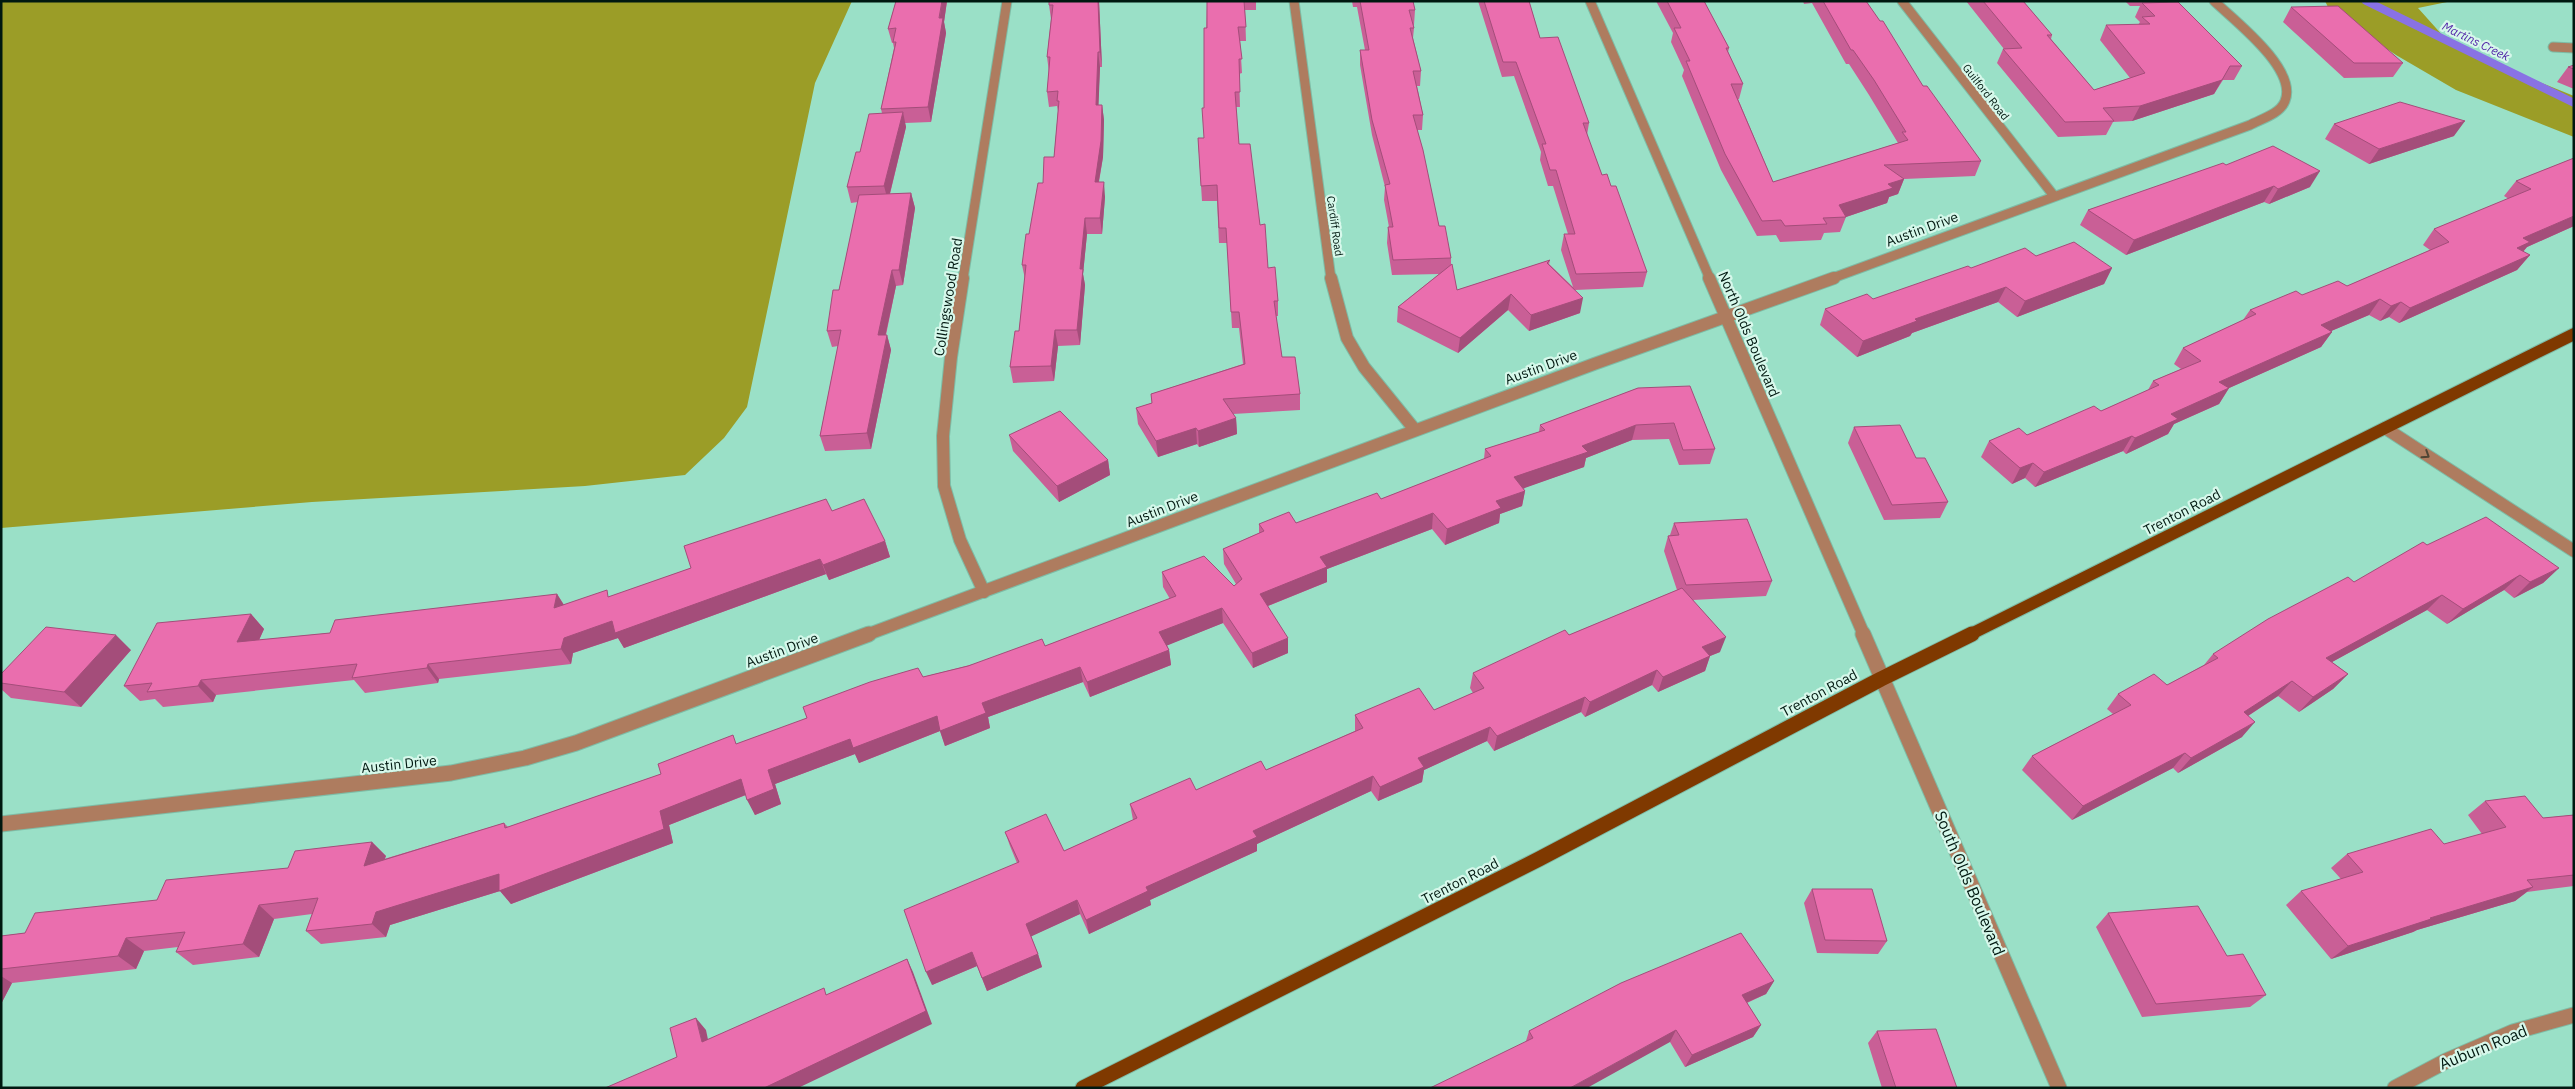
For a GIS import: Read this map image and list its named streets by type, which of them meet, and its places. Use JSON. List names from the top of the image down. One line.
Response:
{"streets":{"main road":["Trenton Road"],"street":["Guilford Road","Cardiff Road","Austin Drive","Collingswood Road","North Olds Boulevard","South Olds Boulevard","Auburn Road"]},"crossings":[["Guilford Road","Austin Drive"],["Cardiff Road","Austin Drive"],["Austin Drive","Collingswood Road"],["Austin Drive","North Olds Boulevard"],["North Olds Boulevard","Trenton Road"],["North Olds Boulevard","South Olds Boulevard"],["Trenton Road","South Olds Boulevard"]],"water":["Martins Creek"]}
